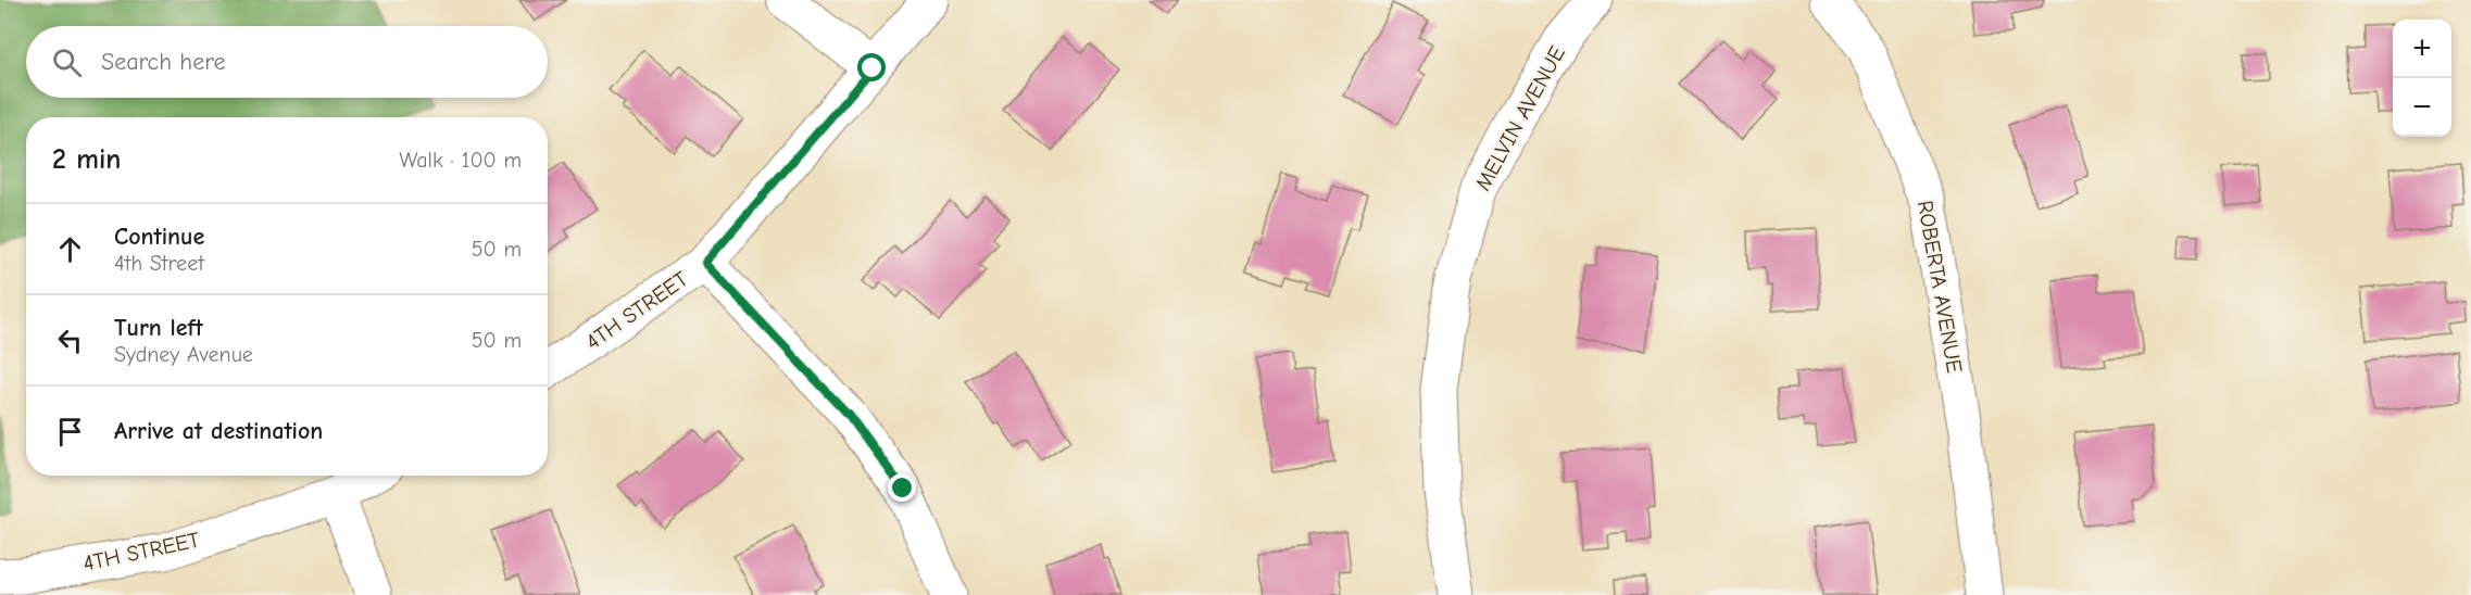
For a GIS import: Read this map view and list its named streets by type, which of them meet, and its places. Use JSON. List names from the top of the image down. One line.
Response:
{"streets":{"street":["MELVIN AVENUE","ROBERTA AVENUE","4TH STREET"]},"page":{"map_buttons":["+","−"],"search":"Search here","heading":["2 min","Walk · 100 m"],"list":[["Continue","4th Street","50 m"],["Turn left","Sydney Avenue","50 m"],"Arrive at destination"]}}
